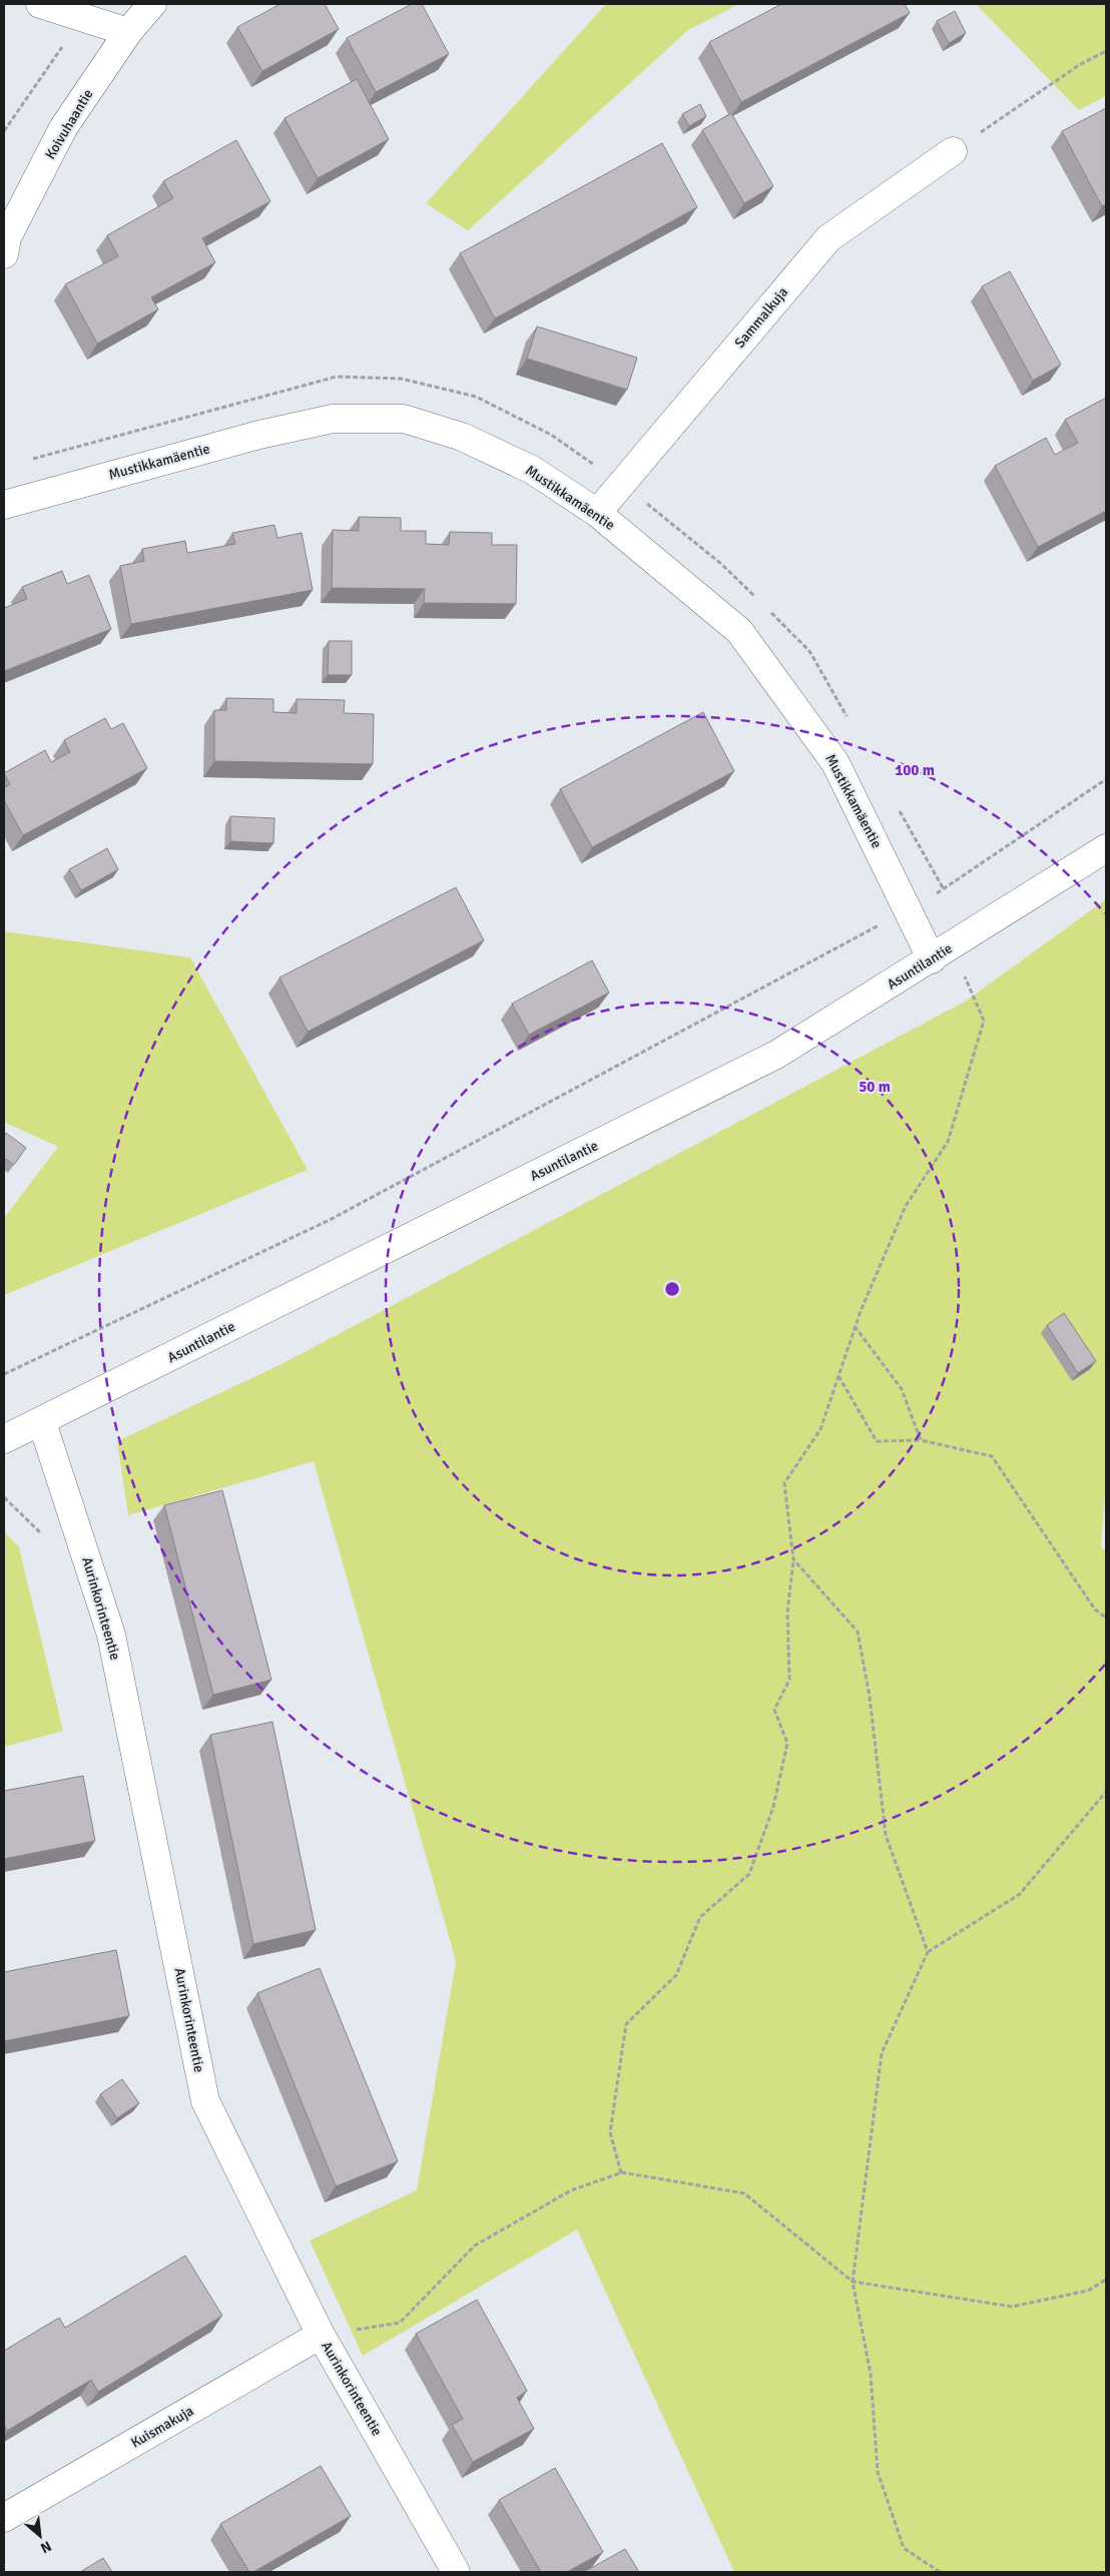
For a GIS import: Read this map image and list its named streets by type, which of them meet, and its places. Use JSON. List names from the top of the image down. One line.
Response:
{"streets":{"street":["Koivuhaantie","Sammalkuja","Mustikkamäentie","Asuntilantie","Aurinkorinteentie","Kuismakuja"]},"crossings":[["Sammalkuja","Mustikkamäentie"],["Mustikkamäentie","Asuntilantie"],["Asuntilantie","Aurinkorinteentie"],["Aurinkorinteentie","Kuismakuja"]],"north":"bottom right","rings":["100 m","50 m"]}
